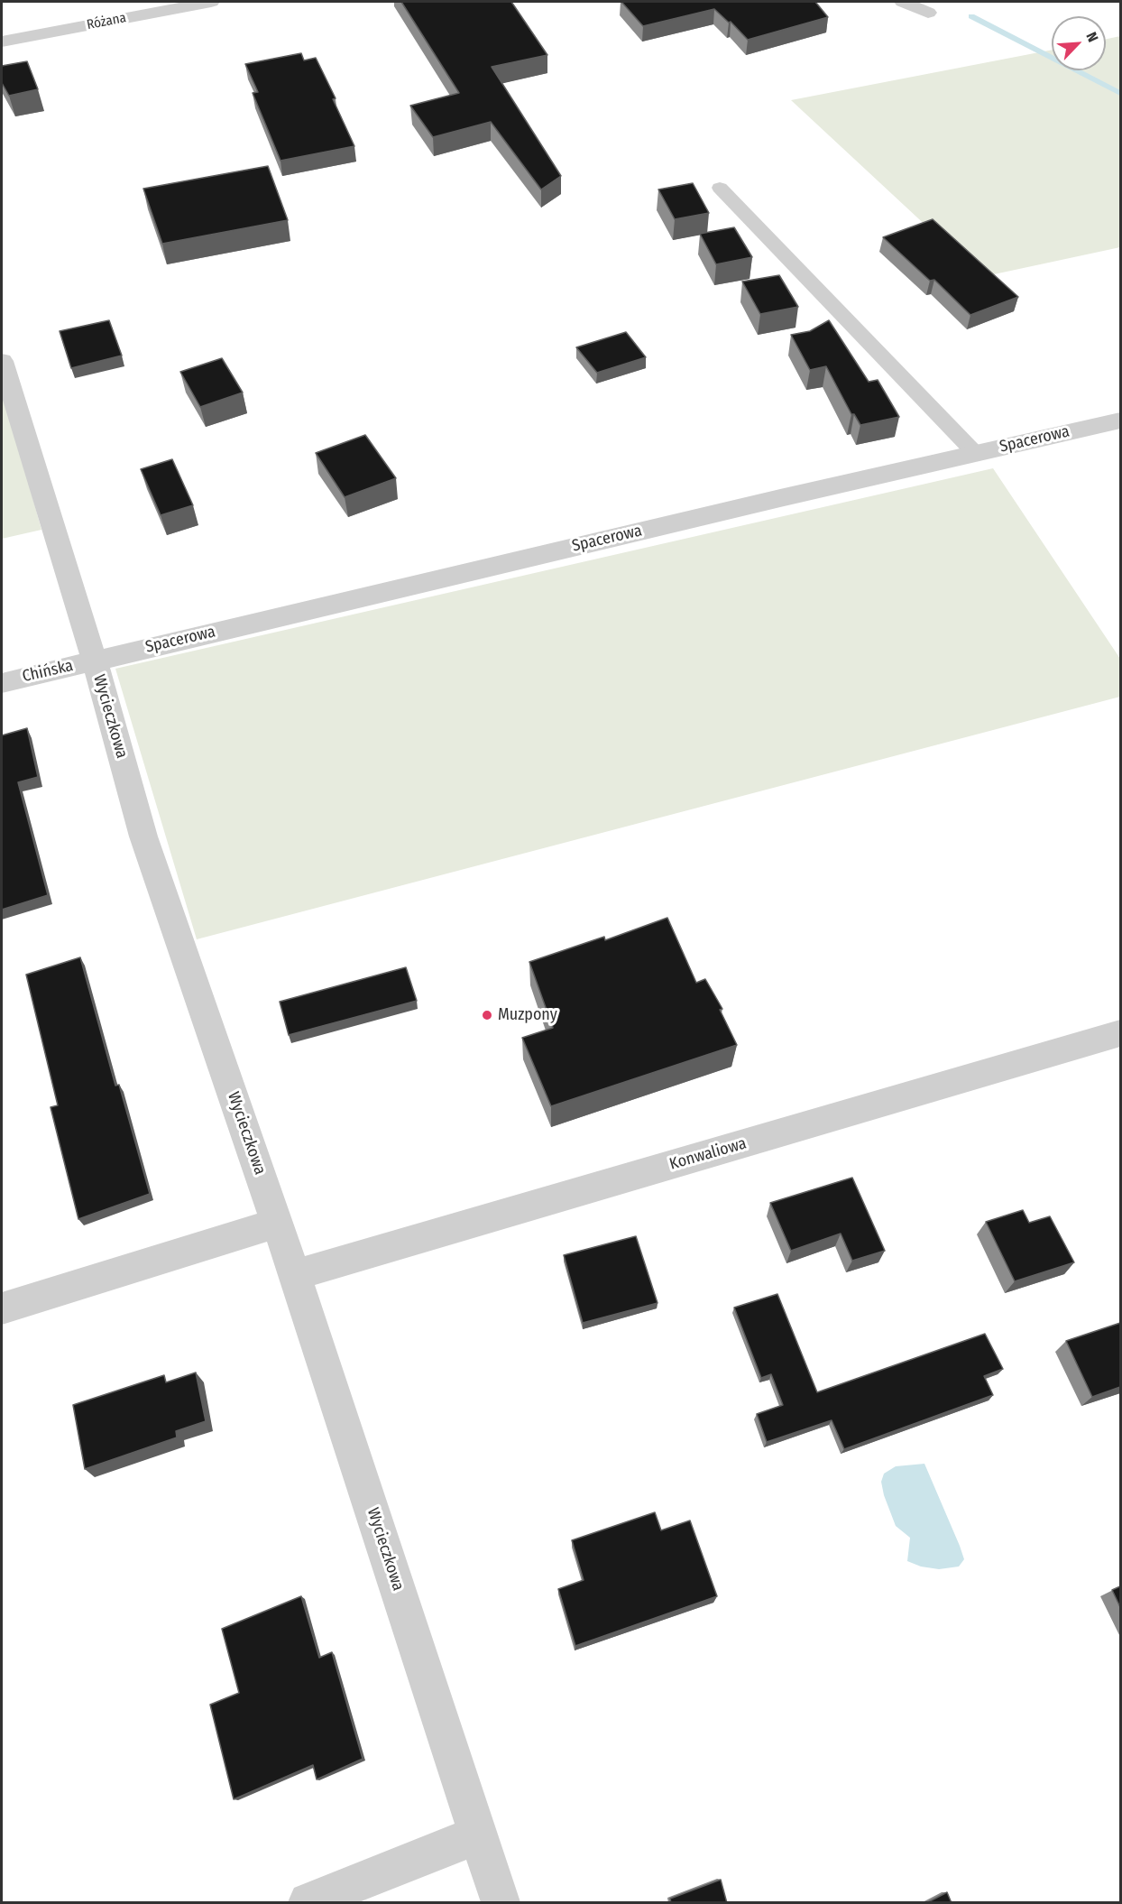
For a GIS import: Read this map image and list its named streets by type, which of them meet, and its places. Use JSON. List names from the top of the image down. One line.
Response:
{"streets":{"street":["Różana","Spacerowa","Chińska","Wycieczkowa","Konwaliowa"]},"crossings":[["Spacerowa","Chińska"],["Spacerowa","Wycieczkowa"],["Chińska","Wycieczkowa"],["Wycieczkowa","Konwaliowa"]],"places":["Muzpony"],"north":"top right"}
